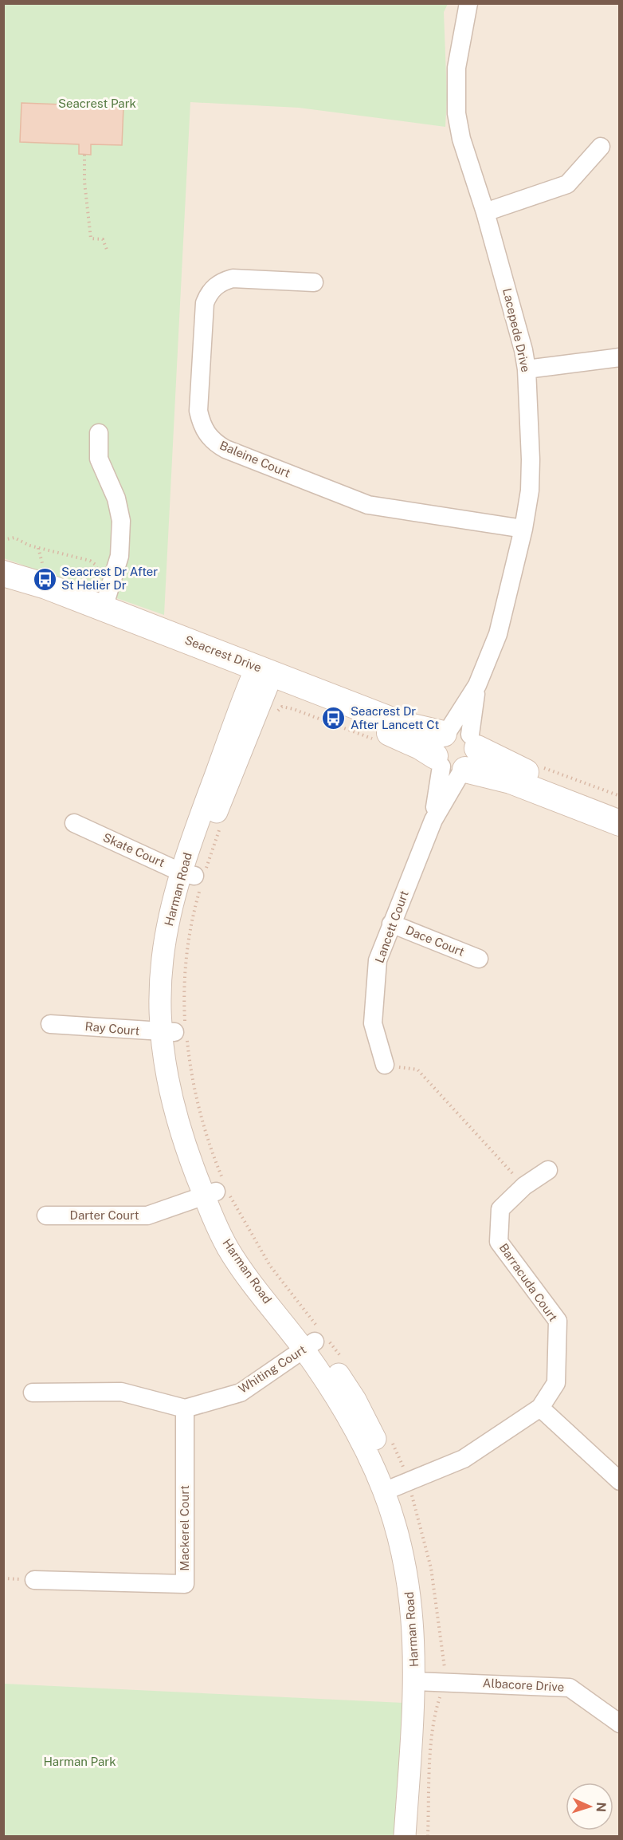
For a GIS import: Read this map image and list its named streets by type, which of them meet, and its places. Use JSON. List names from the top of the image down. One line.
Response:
{"streets":{"main road":["Seacrest Drive"],"street":["Lacepede Drive","Baleine Court","Skate Court","Harman Road","Lancett Court","Dace Court","Ray Court","Darter Court","Barracuda Court","Whiting Court","Mackerel Court","Albacore Drive"]},"crossings":[["Lacepede Drive","Baleine Court"],["Lacepede Drive","Seacrest Drive"],["Lacepede Drive","Lancett Court"],["Seacrest Drive","Harman Road"],["Seacrest Drive","Lancett Court"],["Skate Court","Harman Road"],["Harman Road","Ray Court"],["Harman Road","Darter Court"],["Harman Road","Barracuda Court"],["Harman Road","Whiting Court"],["Harman Road","Albacore Drive"],["Lancett Court","Dace Court"],["Whiting Court","Mackerel Court"]],"parks":["Seacrest Park","Harman Park"],"places":{"bus stop":["Seacrest Dr After St Helier Dr","Seacrest Dr After Lancett Ct"]},"north":"right"}
